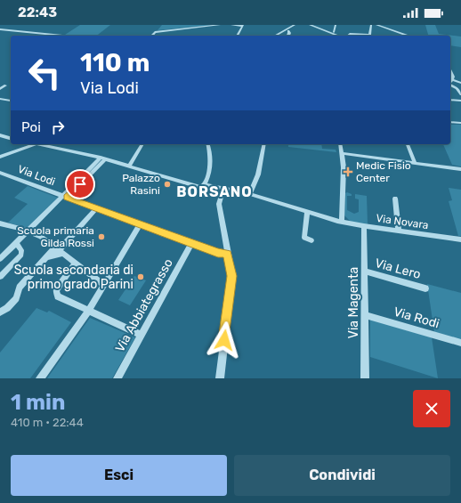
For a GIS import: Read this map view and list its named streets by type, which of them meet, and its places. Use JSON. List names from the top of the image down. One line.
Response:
{"streets":{"street":["Via Lodi","Via Novara","Via Lero","Via Magenta","Via Abbiategrasso","Via Rodi"]},"crossings":[["Via Lodi","Via Abbiategrasso"],["Via Novara","Via Magenta"],["Via Lero","Via Magenta"],["Via Magenta","Via Rodi"]],"districts":["BORSANO"],"places":{"health":["Medic Fisio Center"],"other":["Palazzo Rasini","Scuola primaria Gilda Rossi","Scuola secondaria di primo grado Parini"]},"page":{"status":"22:43","turn":["110 m","Via Lodi"],"then":"Poi","heading":["1 min","410 m · 22:44"],"buttons":["Esci","Condividi"]}}
